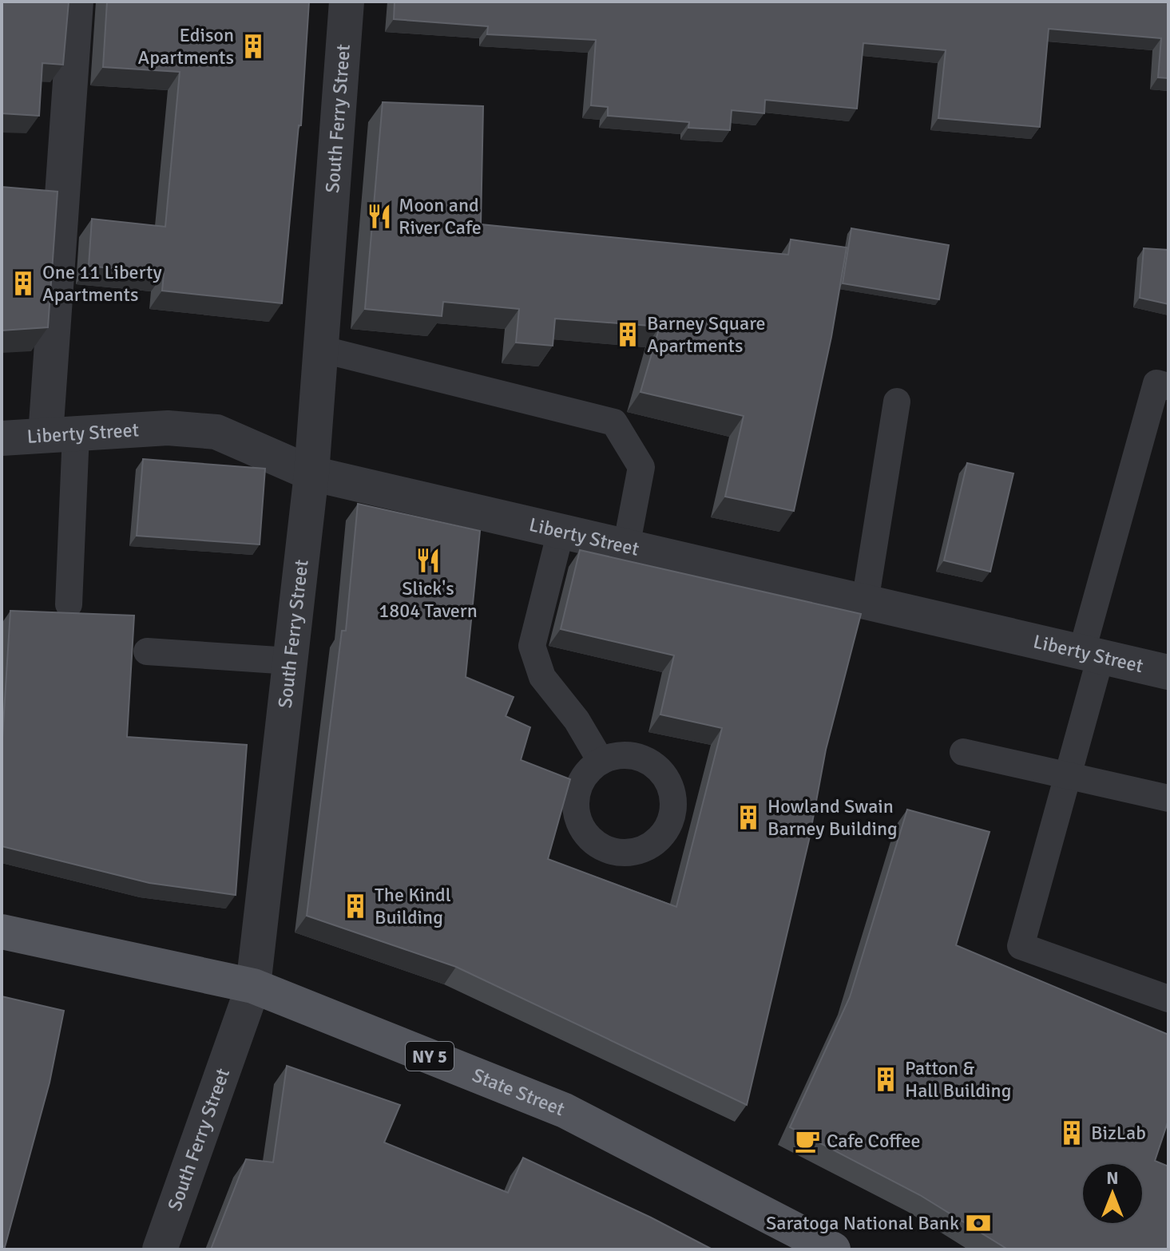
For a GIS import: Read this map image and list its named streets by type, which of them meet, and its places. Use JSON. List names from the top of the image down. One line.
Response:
{"streets":{"main road":["NY 5","State Street"],"street":["South Ferry Street","Liberty Street"]},"crossings":[["South Ferry Street","Liberty Street"],["South Ferry Street","State Street"]],"places":{"building":["Edison Apartments","One 11 Liberty Apartments","Barney Square Apartments","Howland Swain Barney Building","The Kindl Building","Patton & Hall Building","BizLab"],"restaurant":["Moon and River Cafe","Slick's 1804 Tavern"],"cafe":["Cafe Coffee"],"bank":["Saratoga National Bank"]},"north":"top"}
